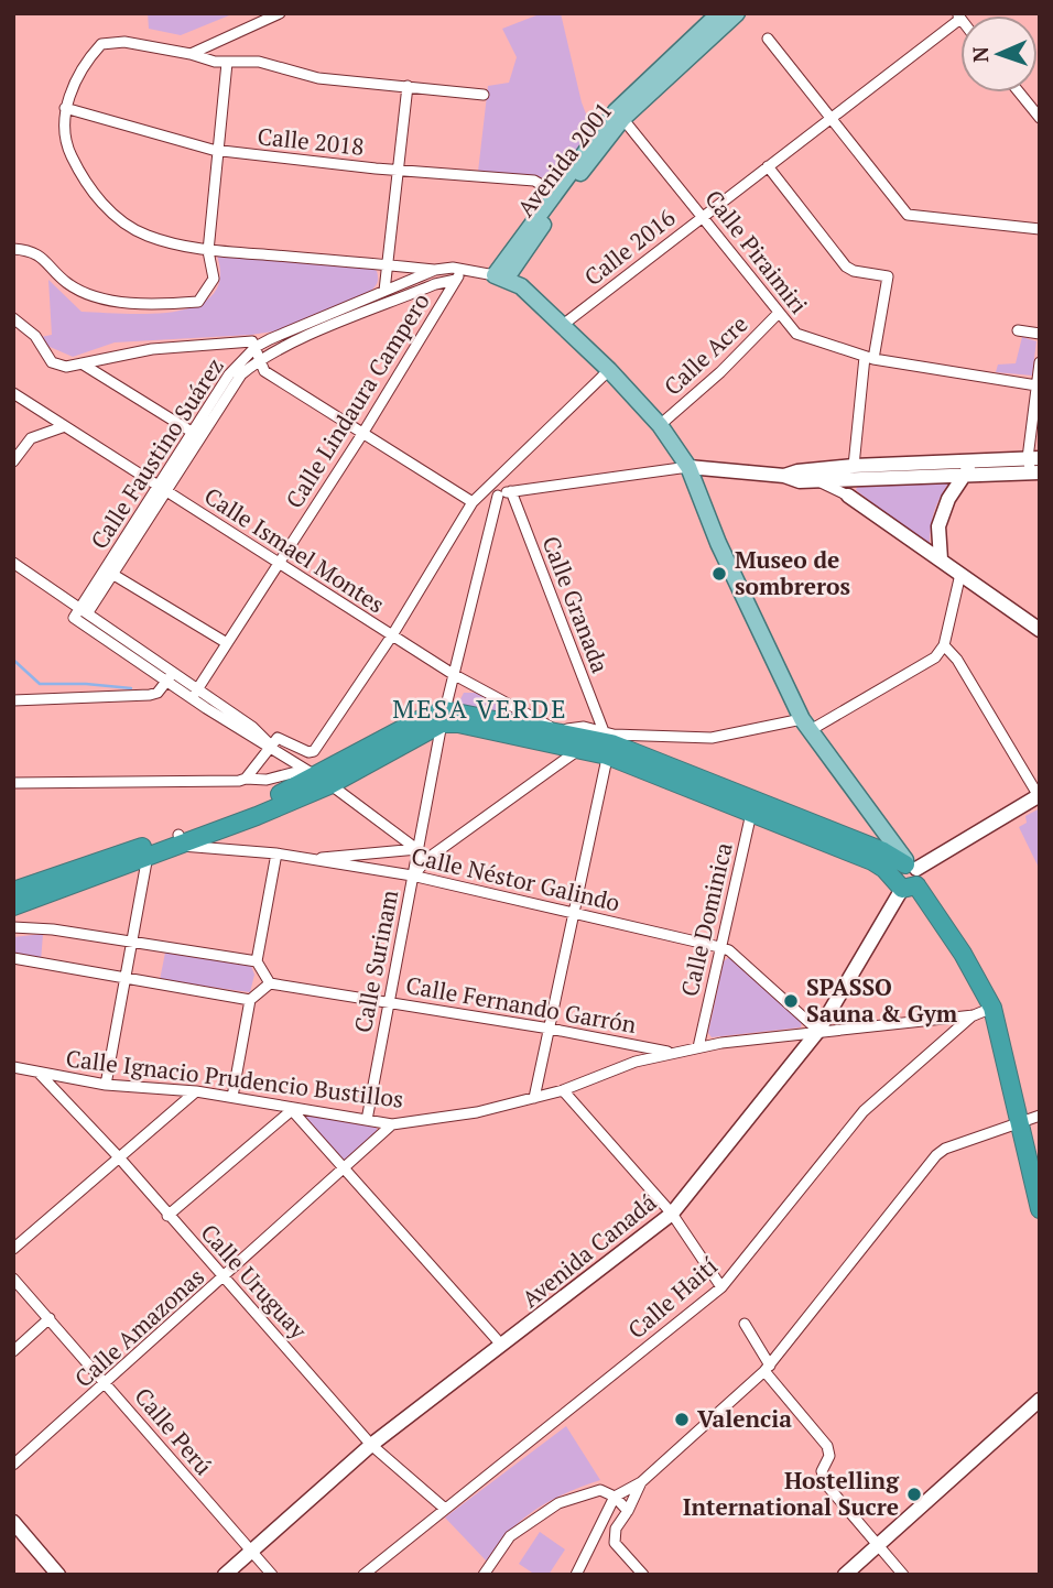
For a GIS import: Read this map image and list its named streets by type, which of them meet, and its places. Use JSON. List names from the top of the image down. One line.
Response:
{"streets":{"main road":["Avenida 2001","Avenida Canadá"],"street":["Calle 2018","Calle 2016","Calle Piraimiri","Calle Acre","Calle Lindaura Campero","Calle Faustino Suárez","Calle Ismael Montes","Calle Granada","Calle Néstor Galindo","Calle Dominica","Calle Surinam","Calle Fernando Garrón","Calle Ignacio Prudencio Bustillos","Calle Uruguay","Calle Haití","Calle Amazonas","Calle Perú"]},"crossings":[["Calle 2018","Avenida 2001"],["Avenida 2001","Calle Piraimiri"],["Avenida 2001","Calle Faustino Suárez"],["Calle 2016","Calle Piraimiri"],["Calle Piraimiri","Calle Acre"],["Calle Lindaura Campero","Calle Faustino Suárez"],["Calle Lindaura Campero","Calle Ismael Montes"],["Calle Faustino Suárez","Calle Ismael Montes"],["Calle Ismael Montes","Calle Surinam"],["Calle Néstor Galindo","Calle Dominica"],["Calle Néstor Galindo","Calle Surinam"],["Calle Néstor Galindo","Calle Ignacio Prudencio Bustillos"],["Calle Néstor Galindo","Avenida Canadá"],["Calle Dominica","Calle Ignacio Prudencio Bustillos"],["Calle Surinam","Calle Fernando Garrón"],["Calle Surinam","Calle Ignacio Prudencio Bustillos"],["Calle Fernando Garrón","Calle Ignacio Prudencio Bustillos"],["Calle Ignacio Prudencio Bustillos","Avenida Canadá"],["Calle Ignacio Prudencio Bustillos","Calle Uruguay"],["Calle Ignacio Prudencio Bustillos","Calle Haití"],["Calle Ignacio Prudencio Bustillos","Calle Amazonas"],["Avenida Canadá","Calle Uruguay"],["Avenida Canadá","Calle Perú"],["Calle Uruguay","Calle Haití"],["Calle Uruguay","Calle Amazonas"],["Calle Amazonas","Calle Perú"]],"districts":["MESA VERDE"],"places":["Museo de sombreros","SPASSO Sauna & Gym","Valencia","Hostelling International Sucre"],"north":"left"}
